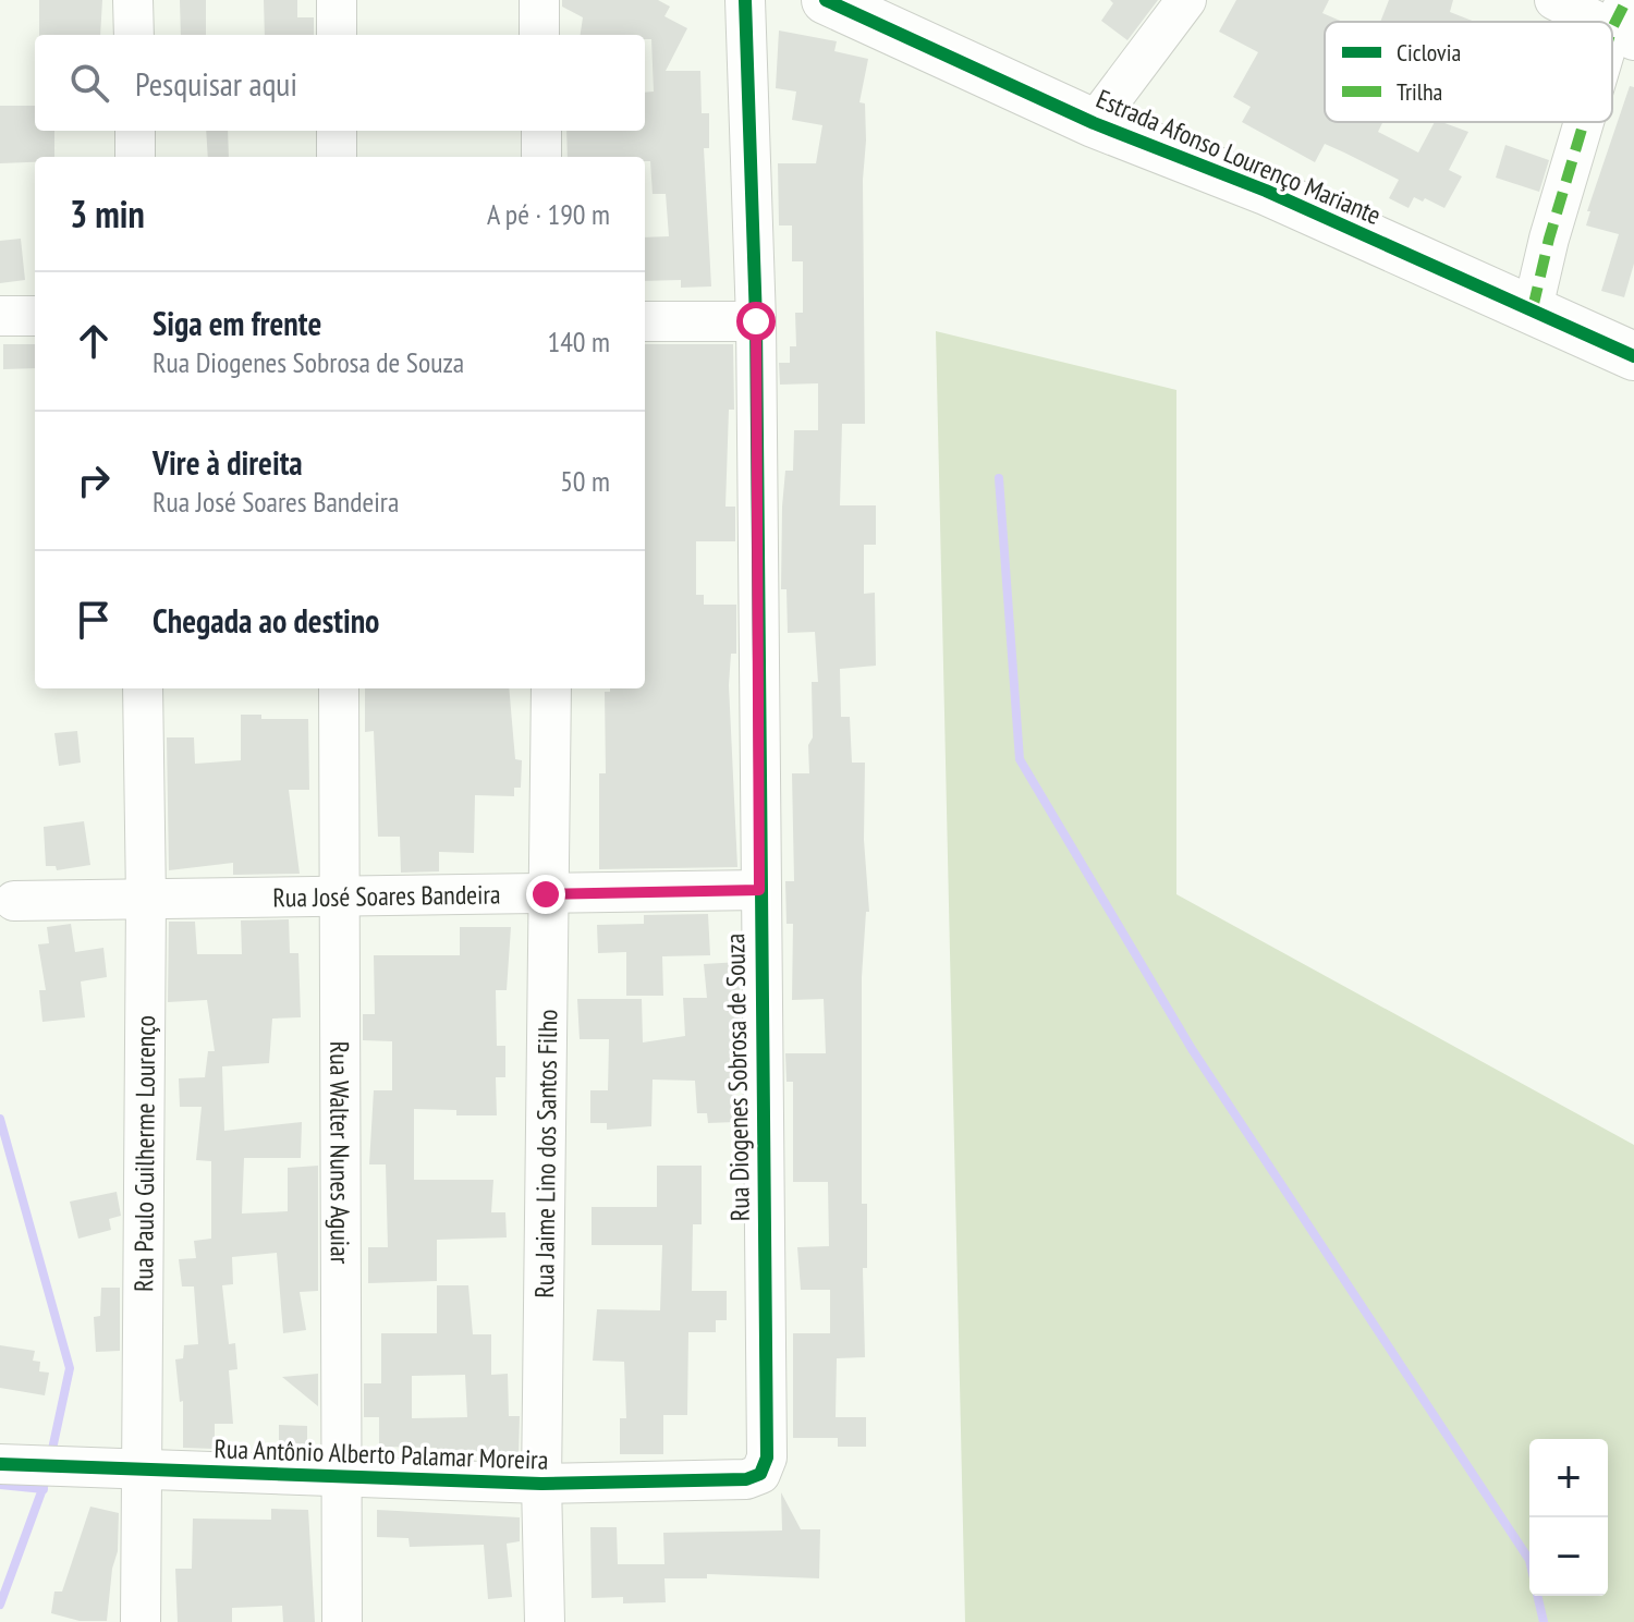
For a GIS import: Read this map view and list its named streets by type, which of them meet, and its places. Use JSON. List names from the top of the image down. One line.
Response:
{"streets":{"main road":["Estrada Afonso Lourenço Mariante"],"street":["Rua José Soares Bandeira","Rua Diogenes Sobrosa de Souza","Rua Paulo Guilherme Lourenço","Rua Jaime Lino dos Santos Filho","Rua Walter Nunes Aguiar","Rua Antônio Alberto Palamar Moreira"]},"crossings":[["Rua José Soares Bandeira","Rua Diogenes Sobrosa de Souza"],["Rua José Soares Bandeira","Rua Paulo Guilherme Lourenço"],["Rua José Soares Bandeira","Rua Jaime Lino dos Santos Filho"],["Rua José Soares Bandeira","Rua Walter Nunes Aguiar"],["Rua Diogenes Sobrosa de Souza","Rua Antônio Alberto Palamar Moreira"],["Rua Paulo Guilherme Lourenço","Rua Antônio Alberto Palamar Moreira"],["Rua Jaime Lino dos Santos Filho","Rua Antônio Alberto Palamar Moreira"],["Rua Walter Nunes Aguiar","Rua Antônio Alberto Palamar Moreira"]],"legend":["Ciclovia","Trilha"],"page":{"search":"Pesquisar aqui","heading":["3 min","A pé · 190 m"],"list":[["Siga em frente","Rua Diogenes Sobrosa de Souza","140 m"],["Vire à direita","Rua José Soares Bandeira","50 m"],"Chegada ao destino"],"map_buttons":["+","−"]}}
